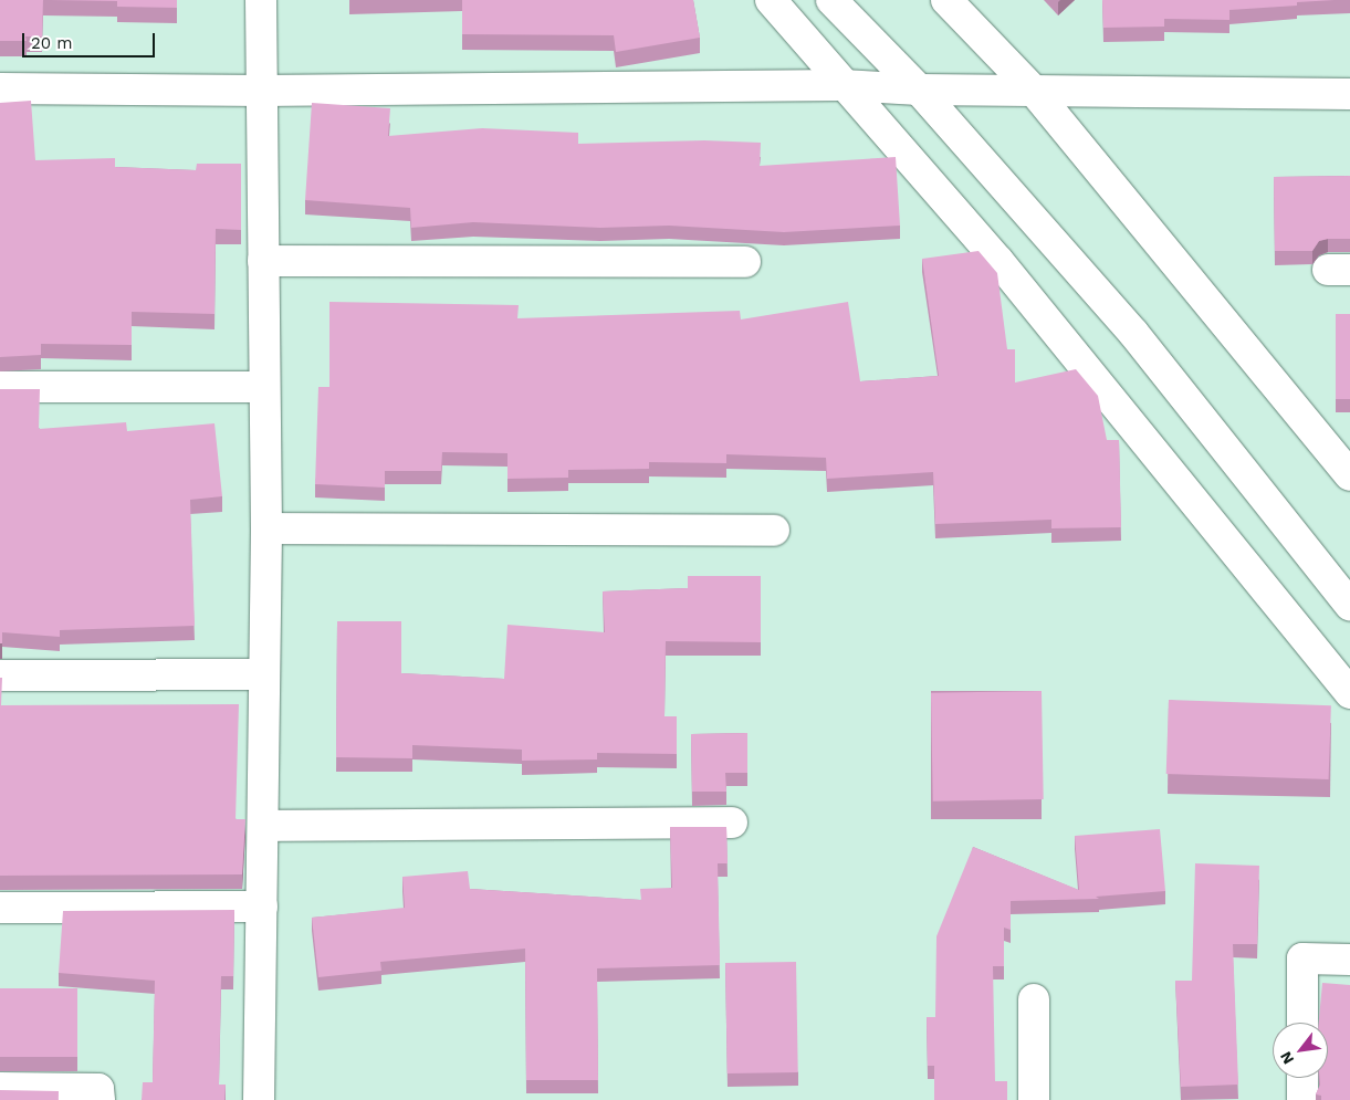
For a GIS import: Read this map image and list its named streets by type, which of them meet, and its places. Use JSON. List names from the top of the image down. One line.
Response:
{"scale_bar":"20 m","north":"bottom left"}
